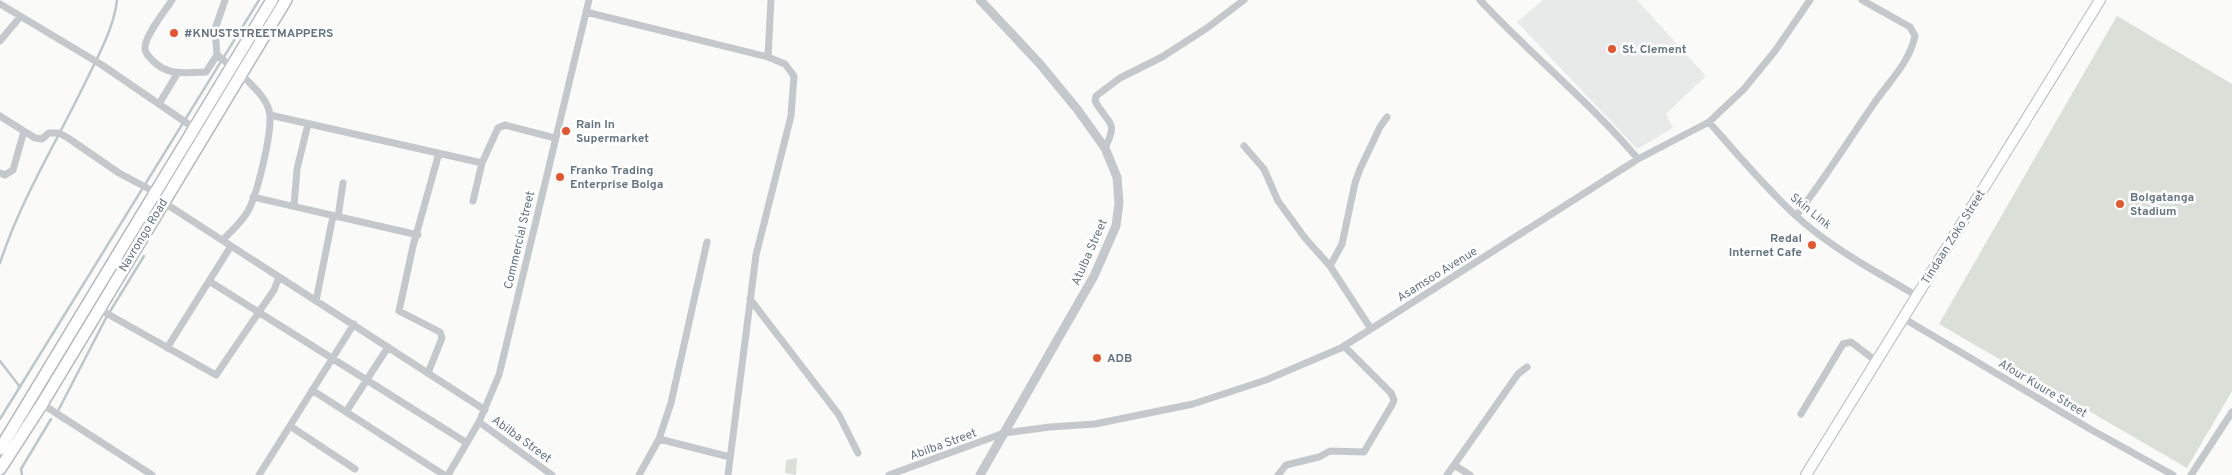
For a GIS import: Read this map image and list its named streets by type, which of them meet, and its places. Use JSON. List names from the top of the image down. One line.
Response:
{"streets":{"highway":["Navrongo Road"],"main road":["Tindaan Zoko Street"],"street":["Skin Link","Commercial Street","Atulba Street","Asamsoo Avenue","Afour Kuure Street","Abilba Street"]},"crossings":[["Skin Link","Tindaan Zoko Street"],["Skin Link","Asamsoo Avenue"],["Tindaan Zoko Street","Afour Kuure Street"],["Commercial Street","Abilba Street"],["Atulba Street","Asamsoo Avenue"],["Atulba Street","Abilba Street"],["Asamsoo Avenue","Abilba Street"]],"places":["#KNUSTSTREETMAPPERS","St. Clement","Rain In Supermarket","Franko Trading Enterprise Bolga","Bolgatanga Stadium","Redal Internet Cafe","ADB"]}
